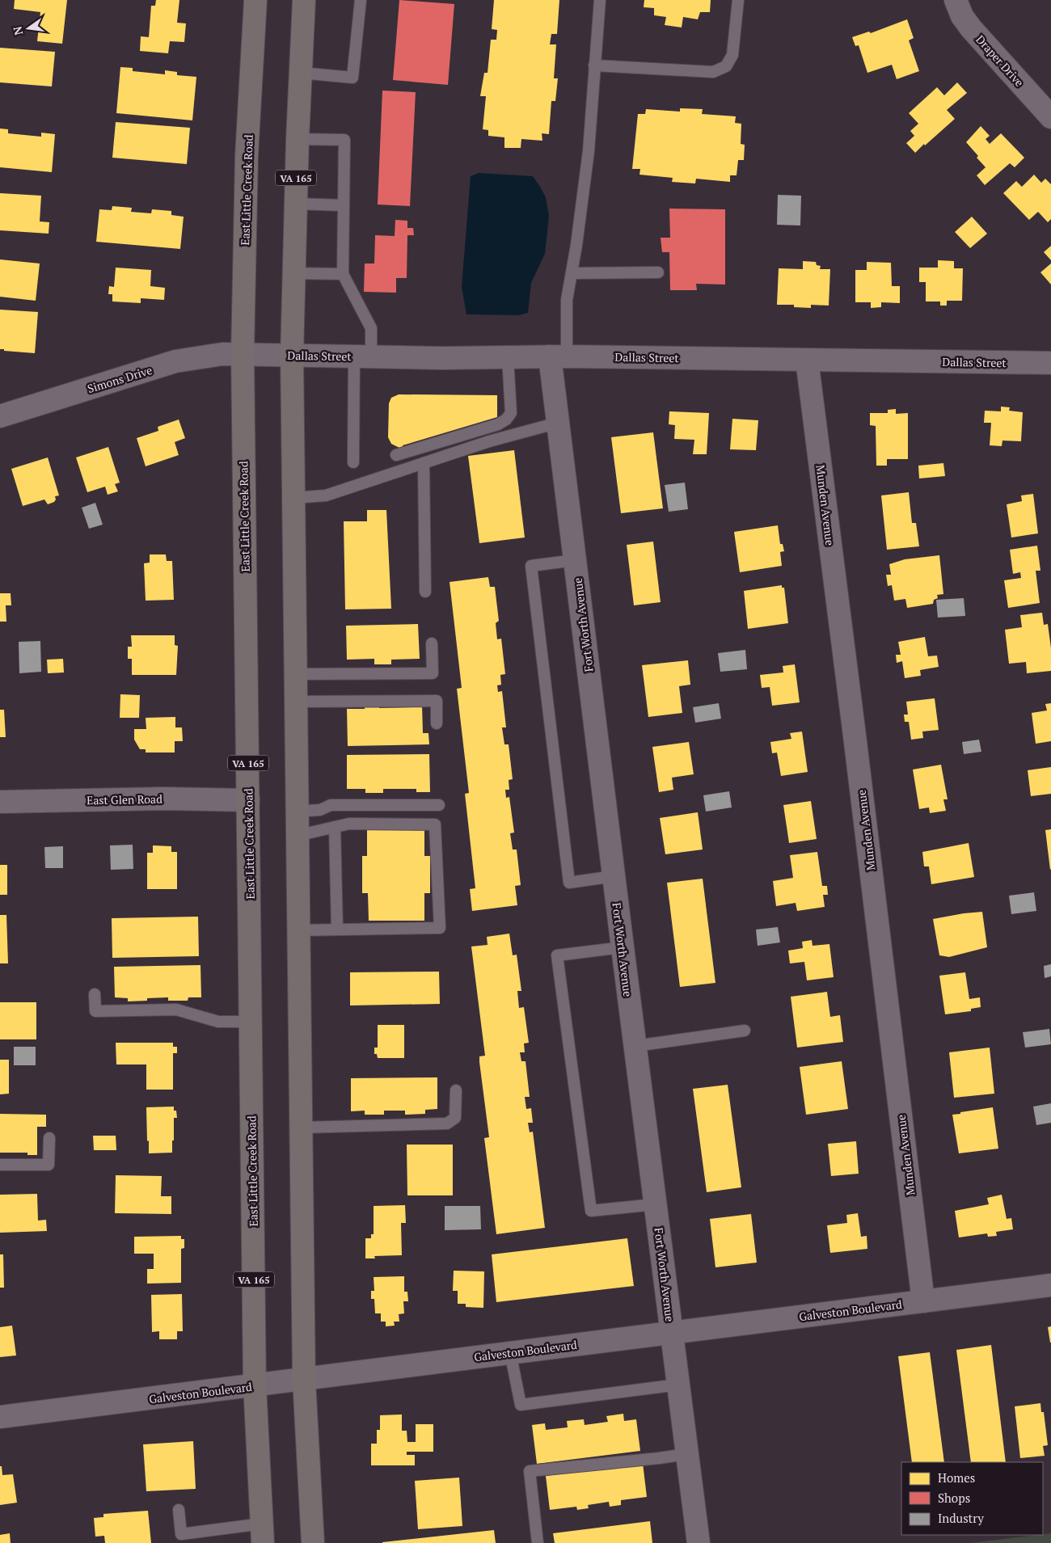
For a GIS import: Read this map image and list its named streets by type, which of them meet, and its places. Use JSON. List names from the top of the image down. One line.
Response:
{"streets":{"main road":["VA 165","East Little Creek Road"],"street":["Draper Drive","Dallas Street","Simons Drive","Munden Avenue","Fort Worth Avenue","East Glen Road","Galveston Boulevard"]},"crossings":[["VA 165","Dallas Street"],["VA 165","Galveston Boulevard"],["East Little Creek Road","Dallas Street"],["East Little Creek Road","Simons Drive"],["East Little Creek Road","East Glen Road"],["East Little Creek Road","Galveston Boulevard"],["Dallas Street","Simons Drive"],["Dallas Street","Munden Avenue"],["Dallas Street","Fort Worth Avenue"],["Munden Avenue","Galveston Boulevard"],["Fort Worth Avenue","Galveston Boulevard"]],"legend":["Homes","Shops","Industry"],"north":"left"}
